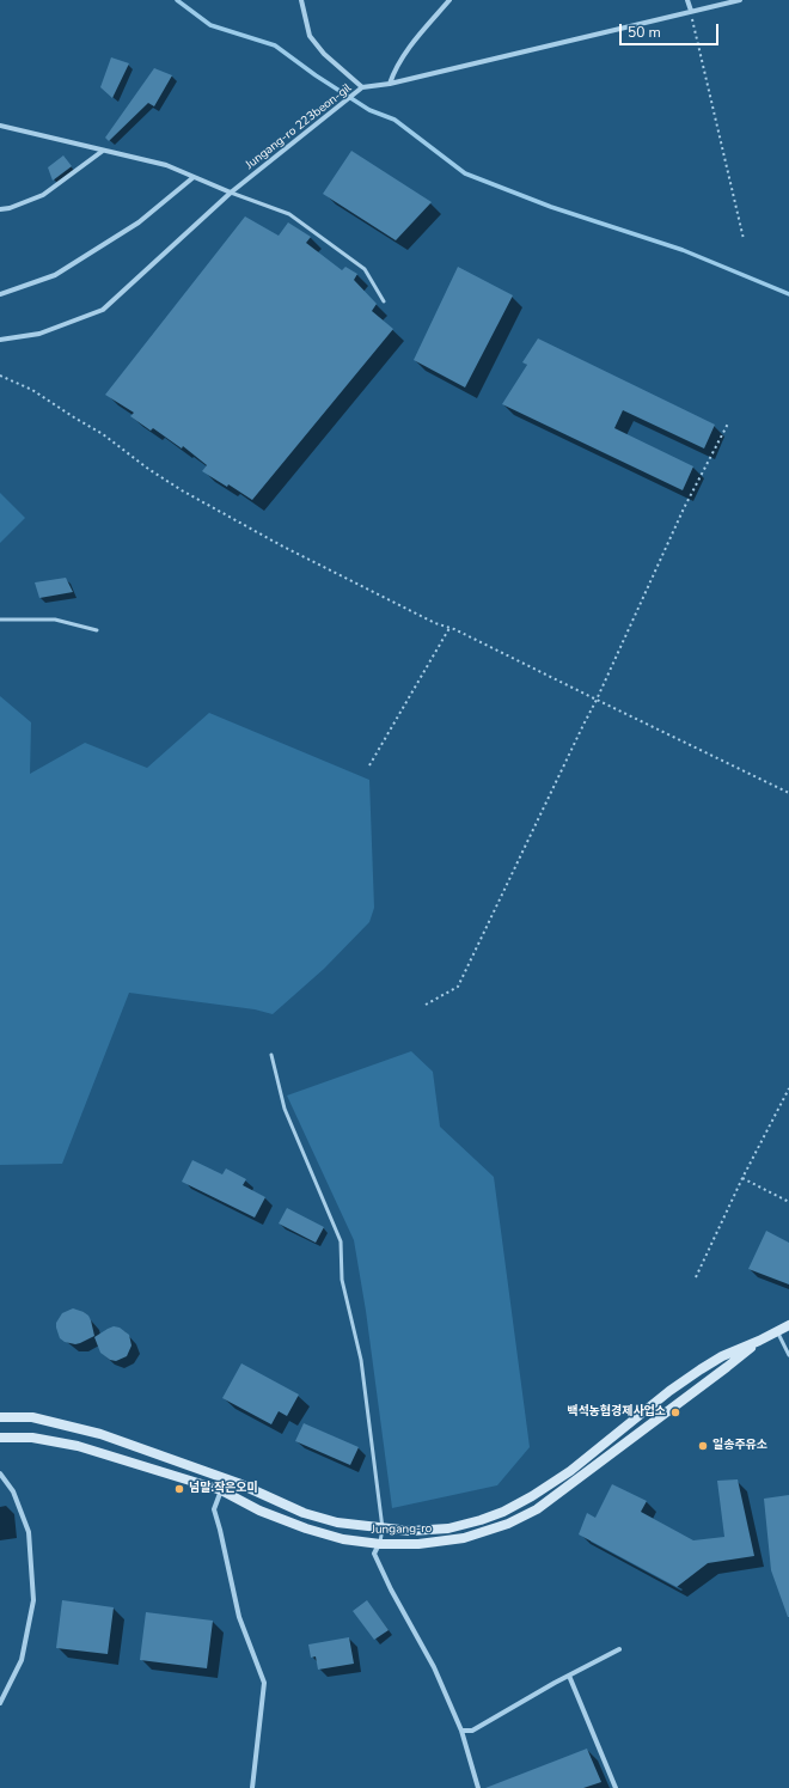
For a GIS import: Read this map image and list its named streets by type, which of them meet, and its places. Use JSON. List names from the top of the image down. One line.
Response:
{"streets":{"main road":["Jungang-ro"],"street":["Jungang-ro 223beon-gil"]},"places":["백석농협경제사업소","일송주유소","넘말.작은오미"],"scale_bar":"50 m"}
